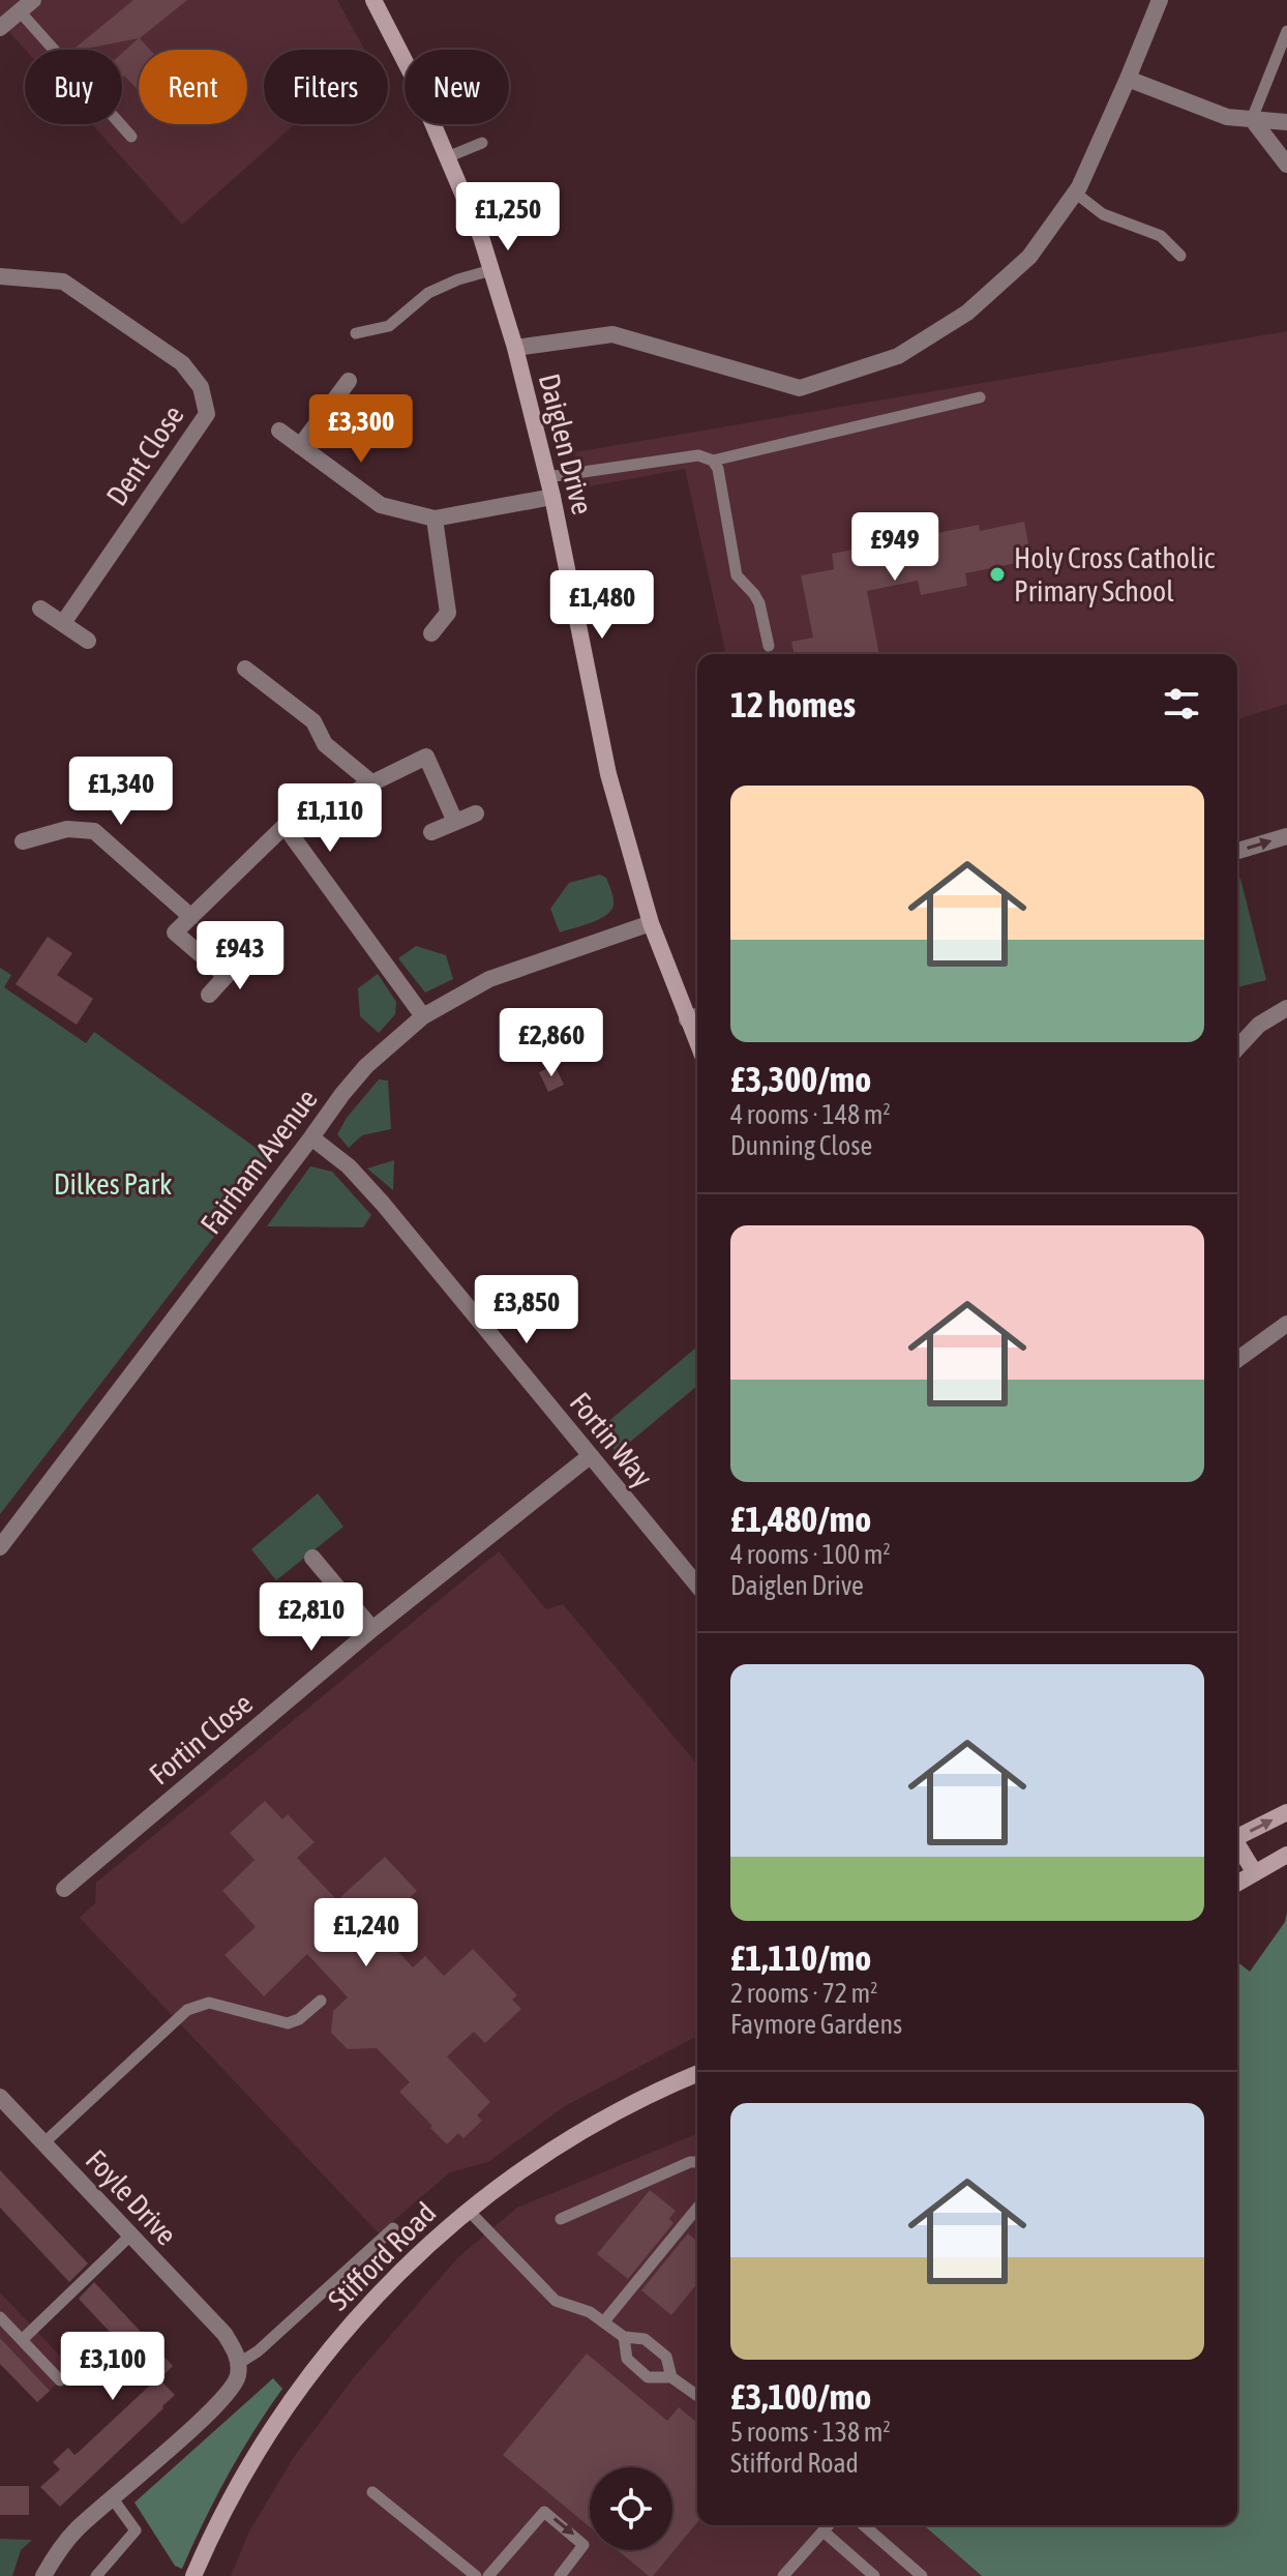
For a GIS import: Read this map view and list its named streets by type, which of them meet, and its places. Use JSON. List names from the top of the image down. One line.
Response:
{"streets":{"street":["Daiglen Drive","Dent Close","Fairham Avenue","Fortin Way","Fortin Close","Foyle Drive","Stifford Road"]},"crossings":[["Daiglen Drive","Fairham Avenue"],["Fairham Avenue","Fortin Way"],["Fortin Way","Fortin Close"]],"parks":["Dilkes Park"],"places":["Holy Cross Catholic Primary School"],"page":{"chip":["Buy","Rent","Filters","New"],"price":["£1,250","£3,300","£949","£1,480","£1,340","£1,110","£943","£2,860","£3,850","£2,810","£1,240","£3,100"],"heading":"12 homes","list":[{"name":"£3,300/mo","note":"4 rooms · 148 m² · Dunning Close"},{"name":"£1,480/mo","note":"4 rooms · 100 m² · Daiglen Drive"},{"name":"£1,110/mo","note":"2 rooms · 72 m² · Faymore Gardens"},{"name":"£3,100/mo","note":"5 rooms · 138 m² · Stifford Road"}]}}
